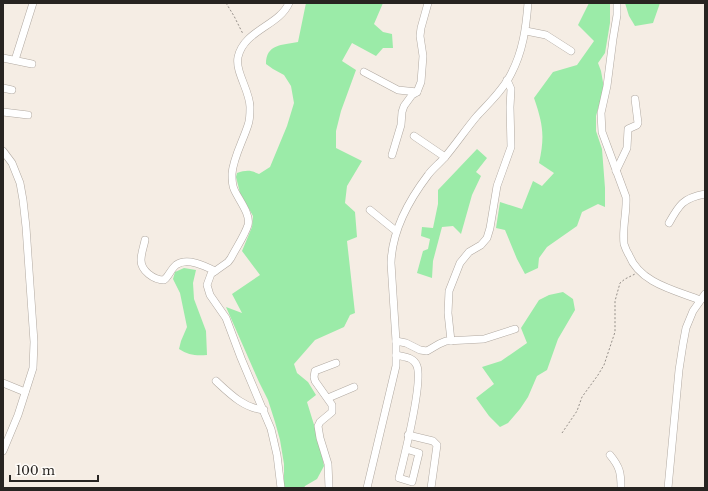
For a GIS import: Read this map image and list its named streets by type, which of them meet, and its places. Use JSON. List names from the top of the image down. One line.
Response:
{"scale_bar":"100 m"}
